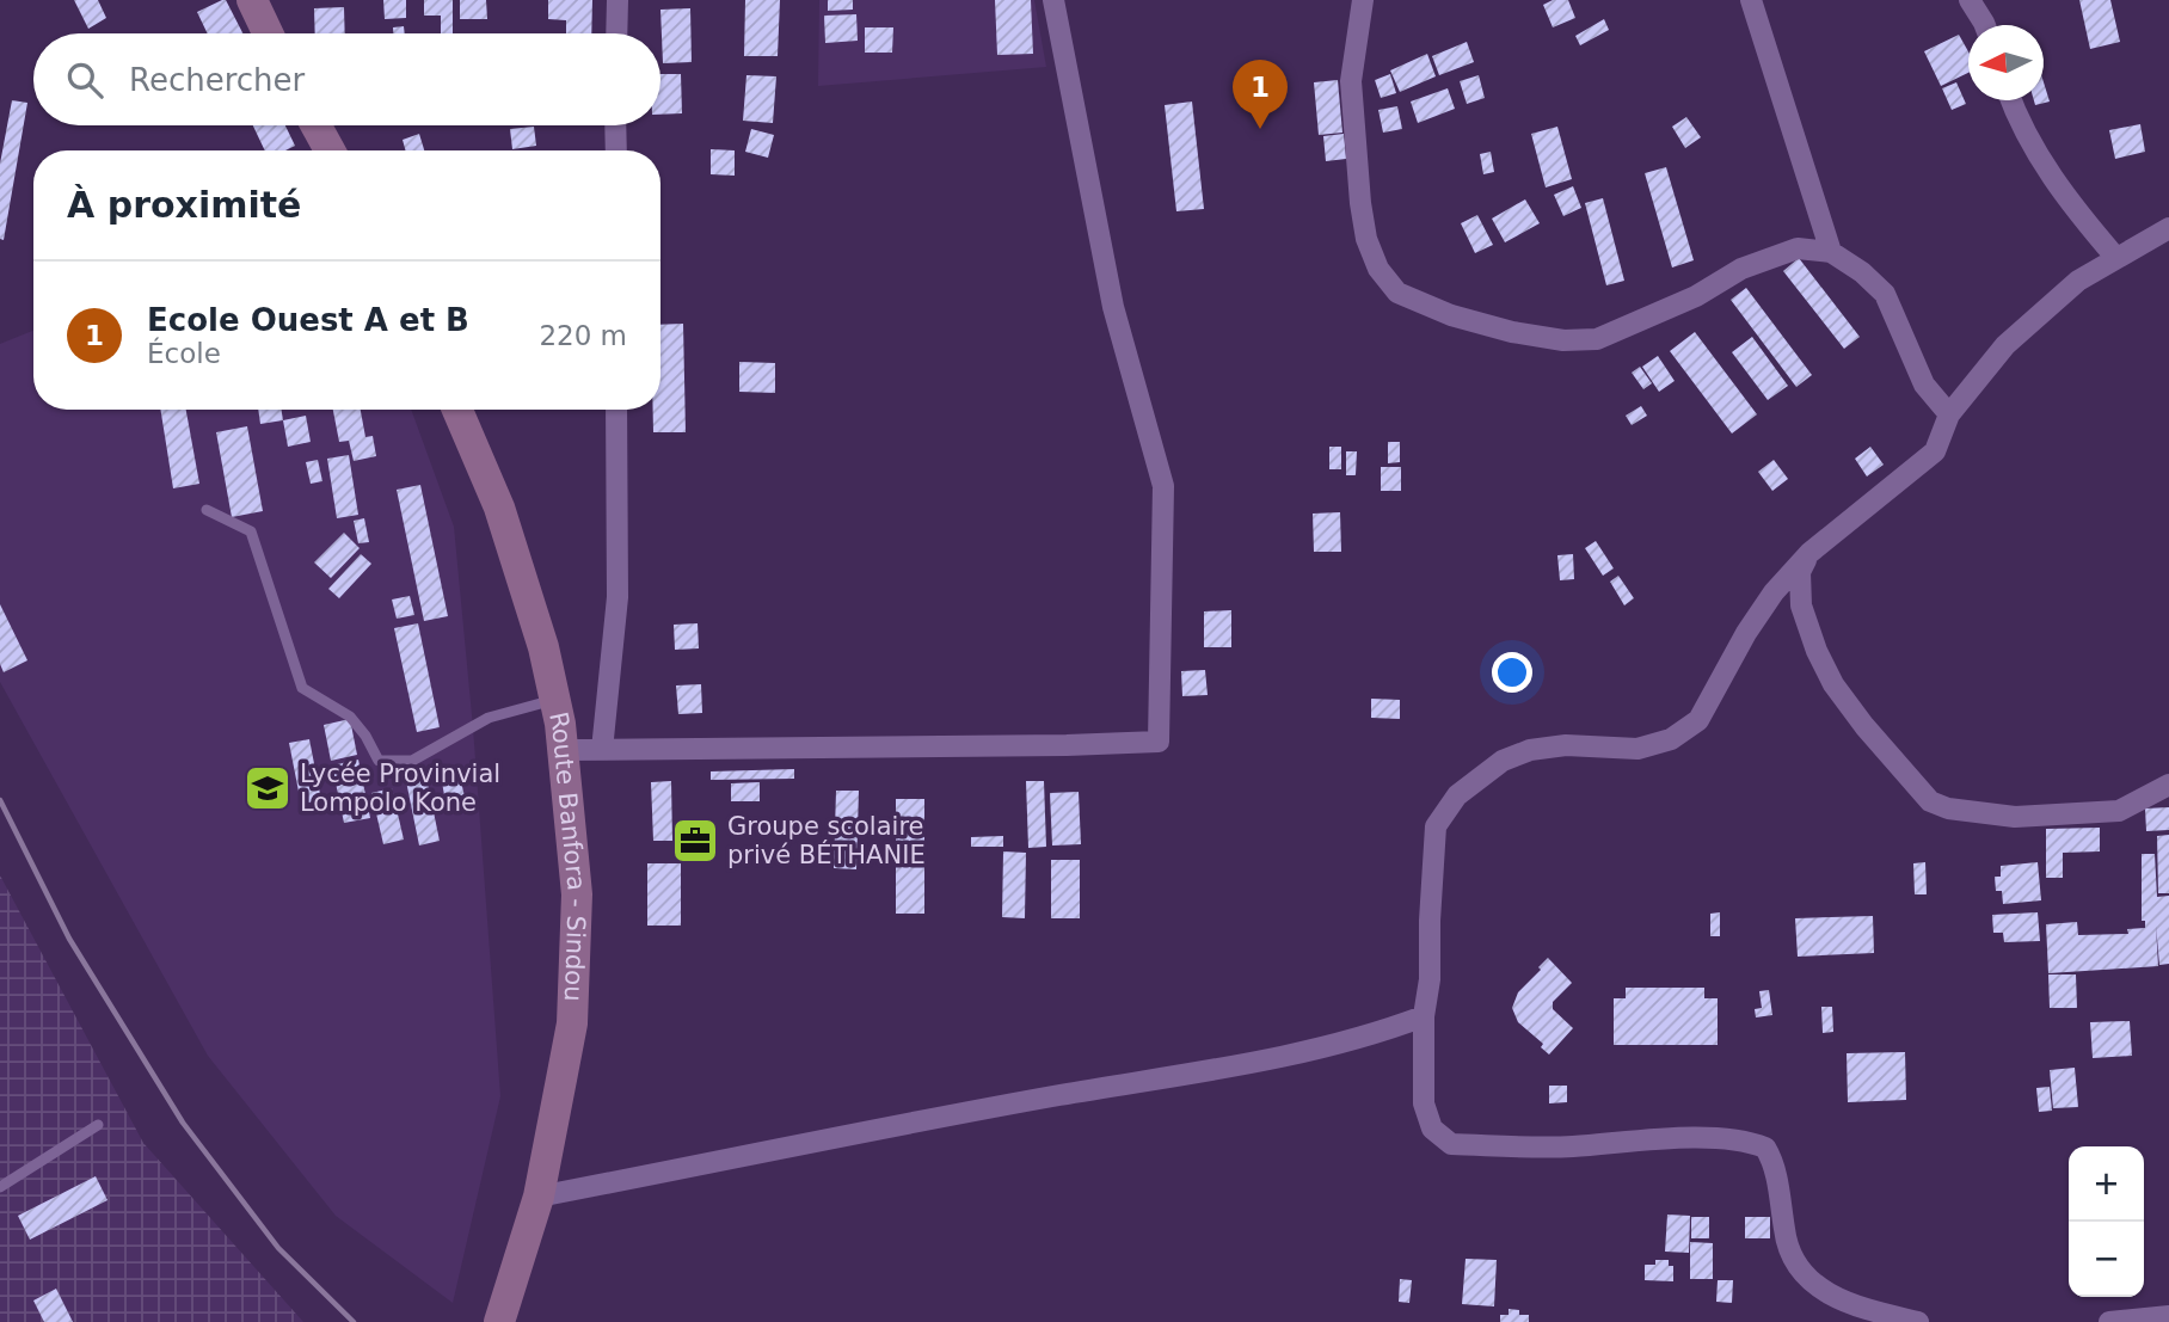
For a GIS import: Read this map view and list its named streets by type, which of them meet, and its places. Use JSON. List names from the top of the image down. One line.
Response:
{"streets":{"main road":["Route Banfora - Sindou"]},"places":{"school or university":["Lycée Provinvial Lompolo Kone"],"office":["Groupe scolaire privé BÉTHANIE"]},"north":"left","page":{"search":"Rechercher","pins":"1","heading":"À proximité","list":[{"mark":"1","name":"Ecole Ouest A et B","note":"École","value":"220 m"}],"map_buttons":["+","−"]}}
